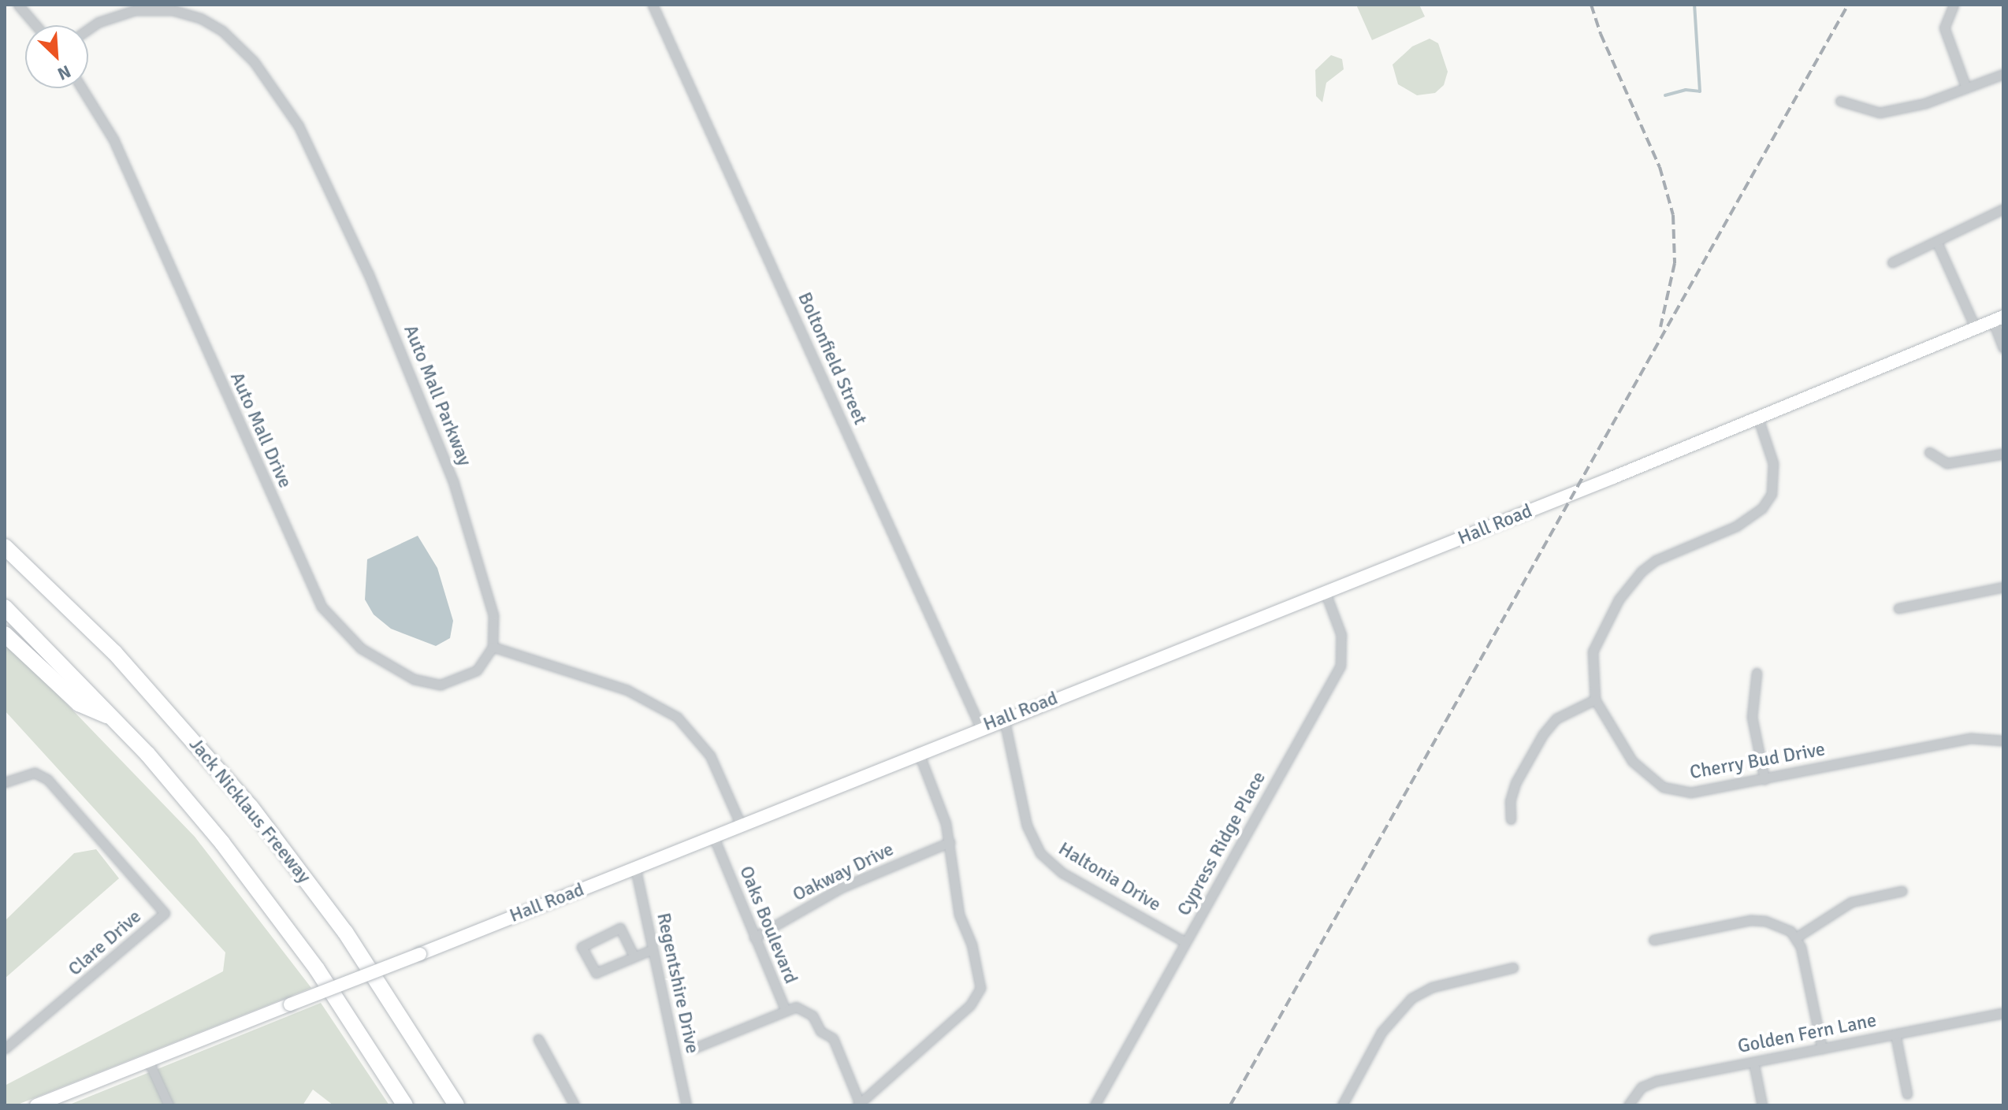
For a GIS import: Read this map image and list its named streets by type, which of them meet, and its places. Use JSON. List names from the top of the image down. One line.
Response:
{"streets":{"highway":["Jack Nicklaus Freeway"],"main road":["Hall Road"],"street":["Boltonfield Street","Auto Mall Parkway","Auto Mall Drive","Cherry Bud Drive","Cypress Ridge Place","Oakway Drive","Haltonia Drive","Oaks Boulevard","Clare Drive","Regentshire Drive","Golden Fern Lane"]},"crossings":[["Boltonfield Street","Hall Road"],["Auto Mall Parkway","Auto Mall Drive"],["Hall Road","Cherry Bud Drive"],["Hall Road","Cypress Ridge Place"],["Hall Road","Haltonia Drive"],["Hall Road","Oaks Boulevard"],["Hall Road","Regentshire Drive"],["Cypress Ridge Place","Haltonia Drive"],["Oakway Drive","Oaks Boulevard"]],"north":"bottom right"}
